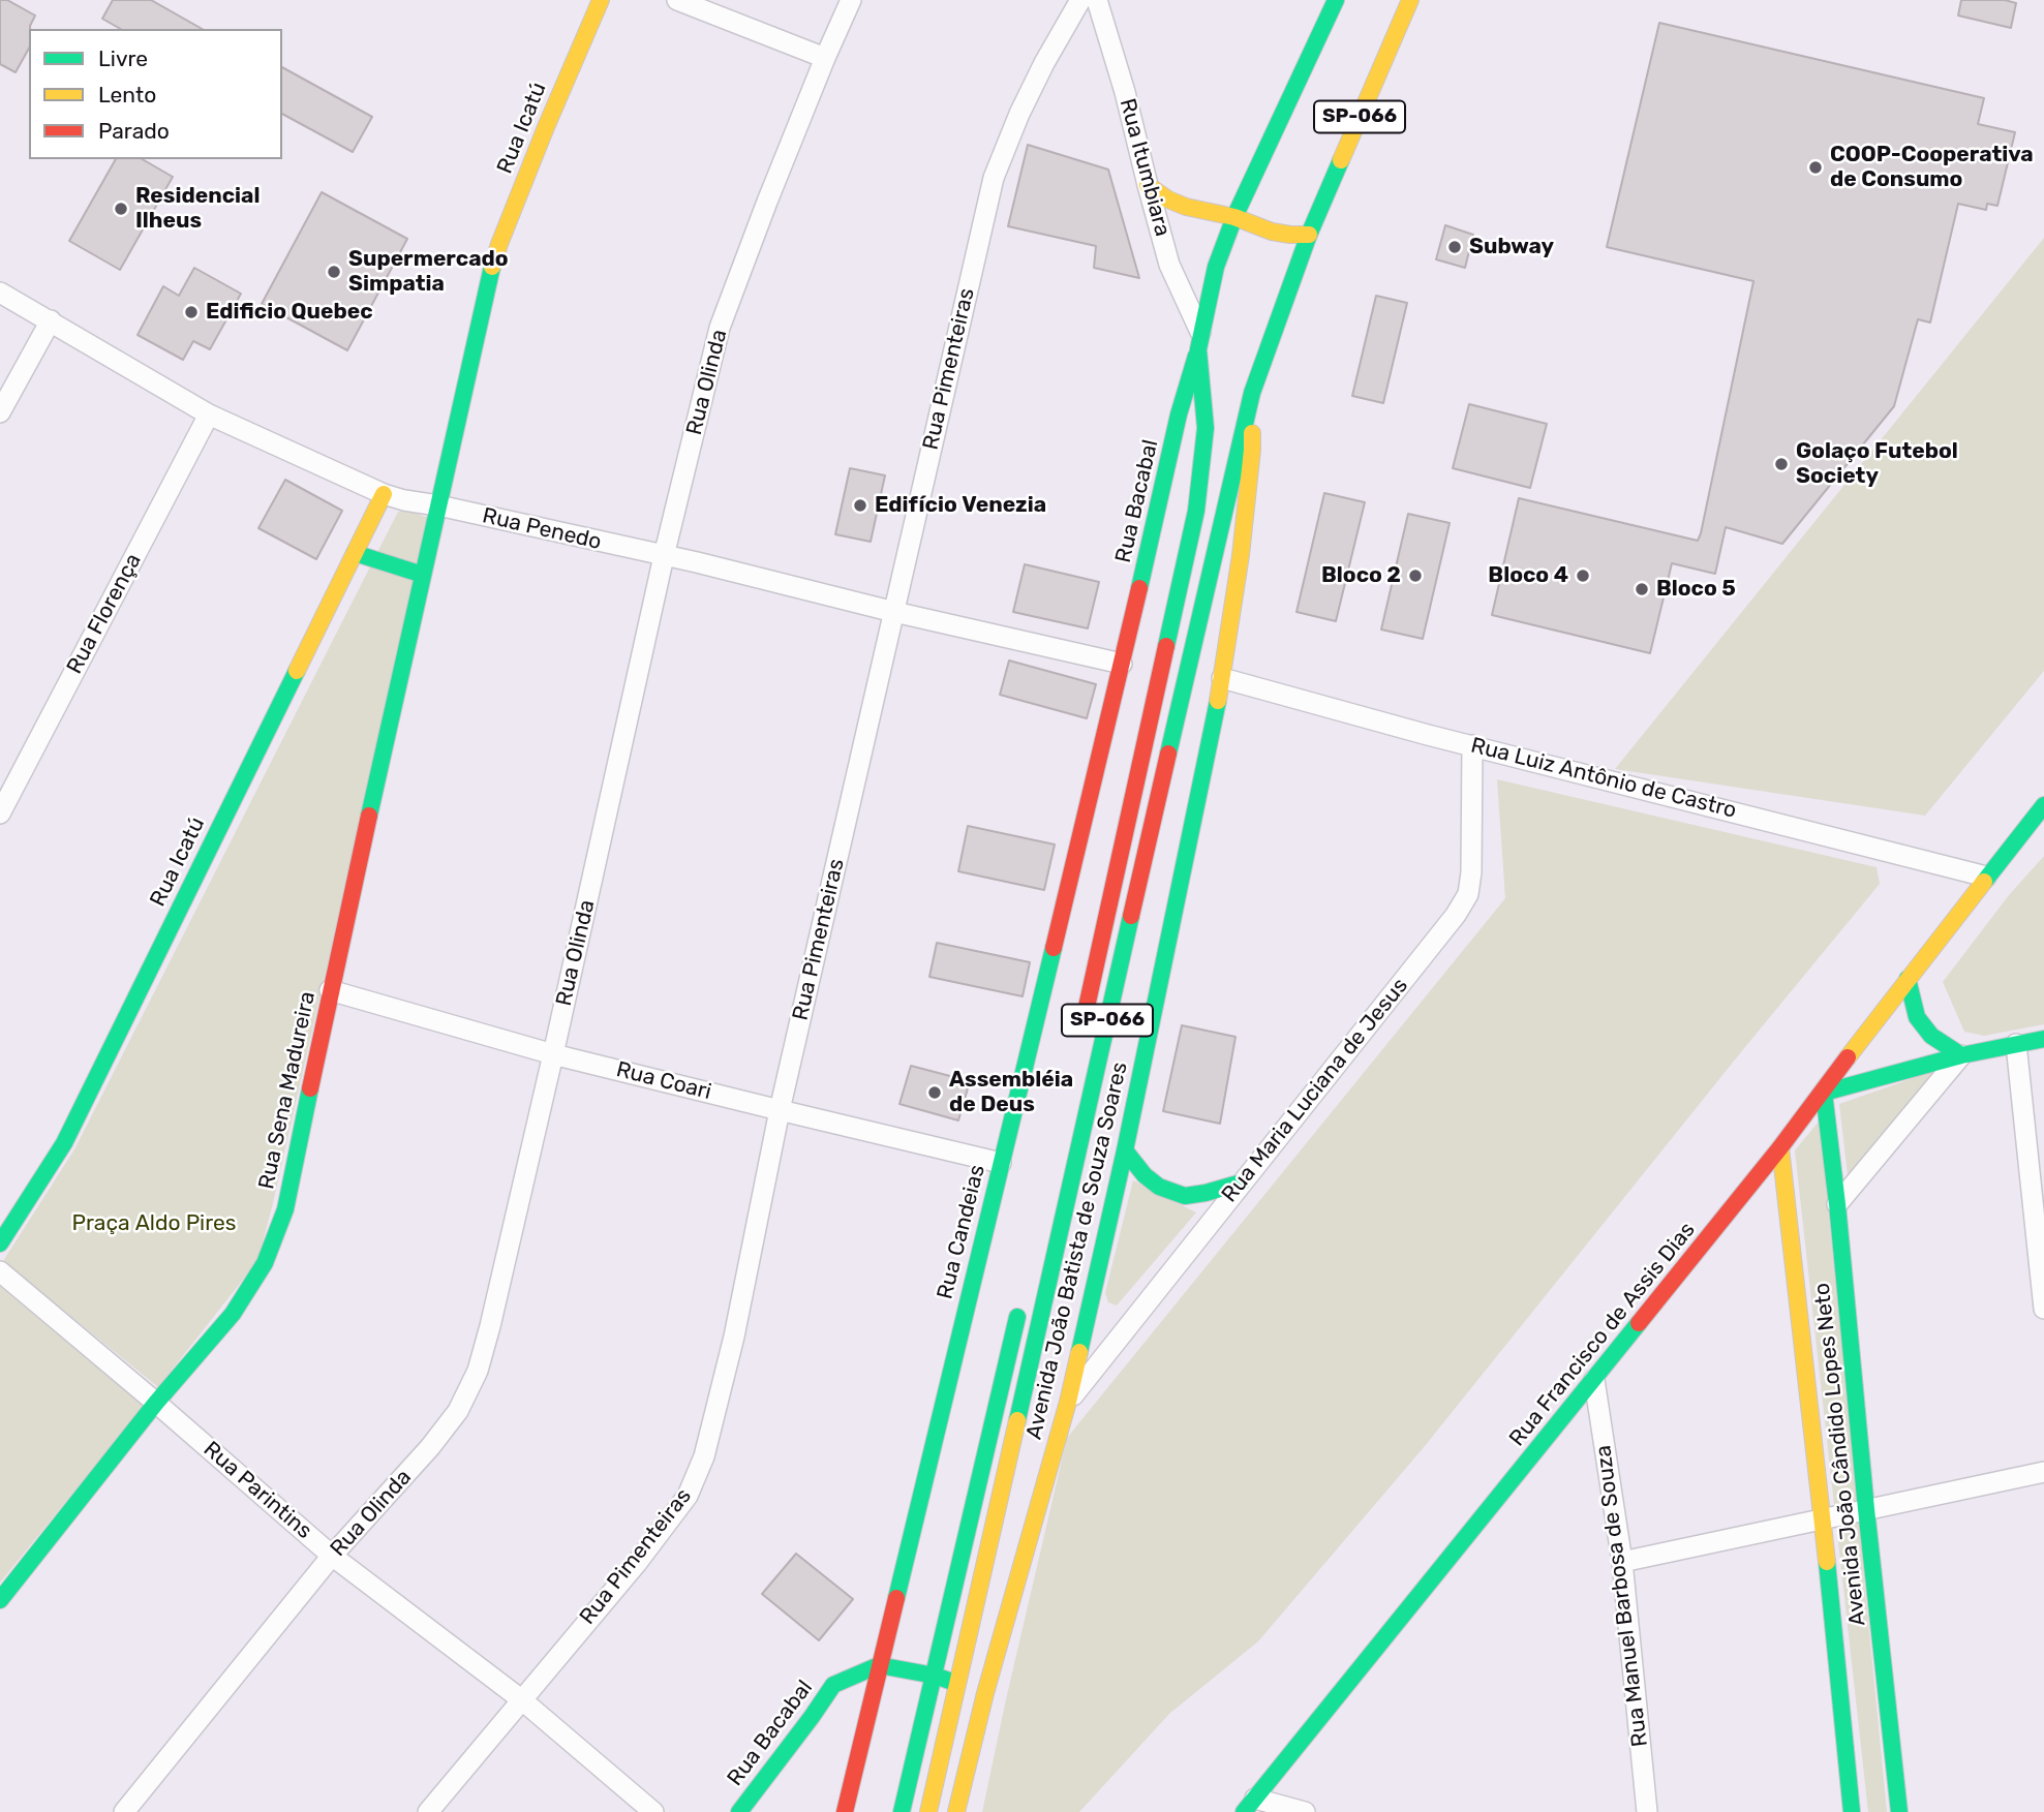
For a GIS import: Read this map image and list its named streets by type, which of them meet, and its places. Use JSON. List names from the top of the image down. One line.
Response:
{"streets":{"main road":["SP-066","Rua Icatú","Rua Bacabal","Rua Sena Madureira","Rua Candeias","Avenida João Batista de Souza Soares","Rua Francisco de Assis Dias","Avenida João Cândido Lopes Neto"],"street":["Rua Itumbiara","Rua Pimenteiras","Rua Olinda","Rua Penedo","Rua Florença","Rua Luiz Antônio de Castro","Rua Coari","Rua Maria Luciana de Jesus","Rua Parintins","Rua Manuel Barbosa de Souza"]},"crossings":[["SP-066","Rua Itumbiara"],["SP-066","Rua Bacabal"],["SP-066","Avenida João Batista de Souza Soares"],["Rua Icatú","Rua Penedo"],["Rua Icatú","Rua Sena Madureira"],["Rua Itumbiara","Rua Bacabal"],["Rua Pimenteiras","Rua Penedo"],["Rua Pimenteiras","Rua Coari"],["Rua Pimenteiras","Rua Parintins"],["Rua Olinda","Rua Penedo"],["Rua Olinda","Rua Coari"],["Rua Olinda","Rua Parintins"],["Rua Bacabal","Rua Penedo"],["Rua Bacabal","Rua Candeias"],["Rua Penedo","Rua Florença"],["Rua Penedo","Rua Sena Madureira"],["Rua Penedo","Rua Candeias"],["Rua Luiz Antônio de Castro","Rua Maria Luciana de Jesus"],["Rua Luiz Antônio de Castro","Avenida João Batista de Souza Soares"],["Rua Luiz Antônio de Castro","Rua Francisco de Assis Dias"],["Rua Coari","Rua Sena Madureira"],["Rua Coari","Rua Candeias"],["Rua Sena Madureira","Rua Parintins"],["Rua Maria Luciana de Jesus","Avenida João Batista de Souza Soares"],["Rua Francisco de Assis Dias","Avenida João Cândido Lopes Neto"],["Rua Francisco de Assis Dias","Rua Manuel Barbosa de Souza"]],"parks":["Praça Aldo Pires"],"places":["COOP-Cooperativa de Consumo","Residencial Ilheus","Subway","Supermercado Simpatia","Edificio Quebec","Golaço Futebol Society","Edifício Venezia","Bloco 2","Bloco 4","Bloco 5","Assembléia de Deus"],"legend":["Livre","Lento","Parado"]}
